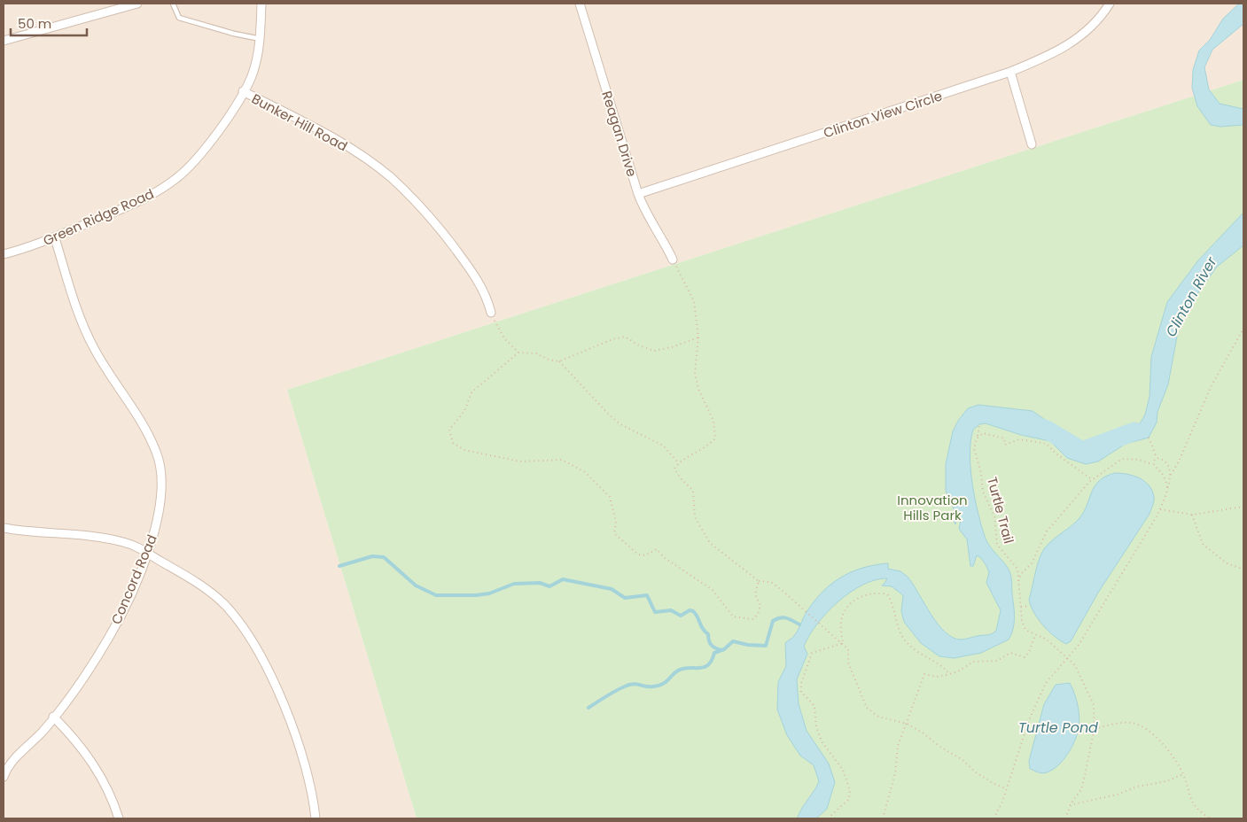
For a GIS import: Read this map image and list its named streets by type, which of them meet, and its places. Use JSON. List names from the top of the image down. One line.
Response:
{"streets":{"street":["Clinton View Circle","Bunker Hill Road","Reagan Drive","Green Ridge Road","Concord Road"],"path":["Turtle Trail"]},"crossings":[["Clinton View Circle","Reagan Drive"],["Bunker Hill Road","Green Ridge Road"],["Green Ridge Road","Concord Road"]],"water":["Clinton River","Turtle Pond"],"parks":["Innovation Hills Park"],"scale_bar":"50 m"}
